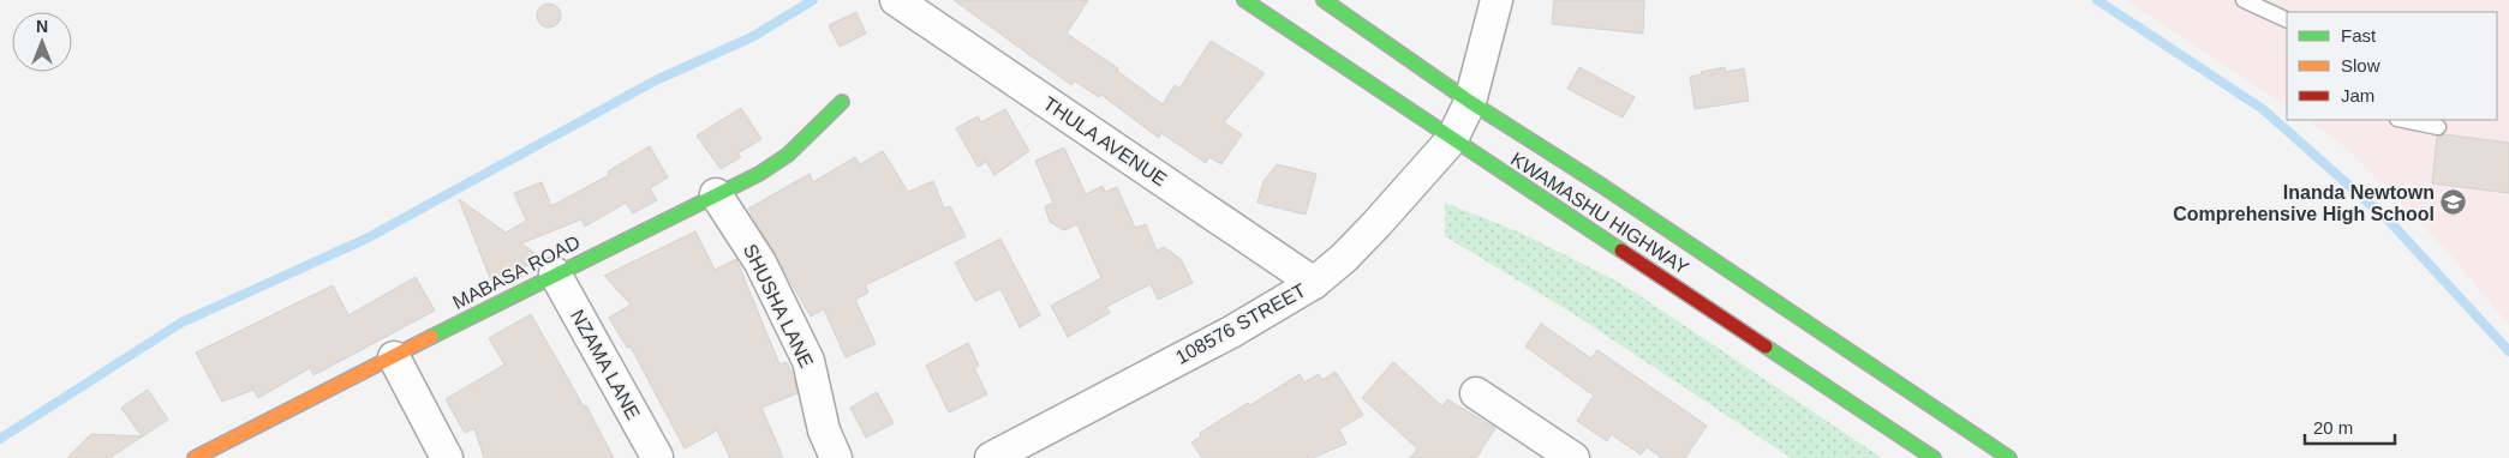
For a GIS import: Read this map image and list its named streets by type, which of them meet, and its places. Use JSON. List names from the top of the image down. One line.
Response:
{"streets":{"main road":["KWAMASHU HIGHWAY","MABASA ROAD"],"street":["THULA AVENUE","SHUSHA LANE","108576 STREET","NZAMA LANE"]},"crossings":[["THULA AVENUE","108576 STREET"],["KWAMASHU HIGHWAY","108576 STREET"],["MABASA ROAD","SHUSHA LANE"],["MABASA ROAD","NZAMA LANE"]],"places":{"school or university":["Inanda Newtown Comprehensive High School"]},"legend":["Fast","Slow","Jam"],"scale_bar":"20 m","north":"top"}
